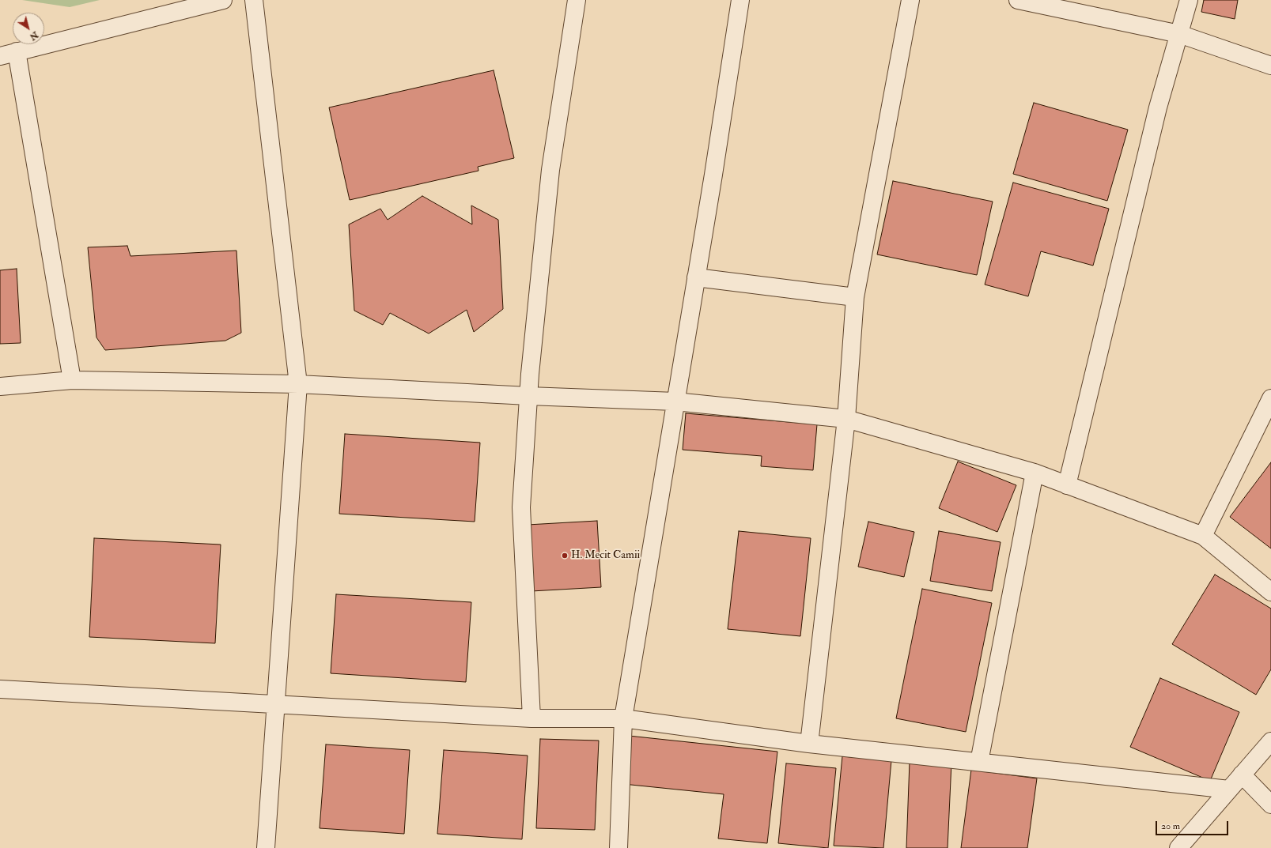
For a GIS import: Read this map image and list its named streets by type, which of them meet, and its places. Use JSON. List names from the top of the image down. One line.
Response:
{"places":["H. Mecit Camii"],"scale_bar":"20 m","north":"bottom right"}
